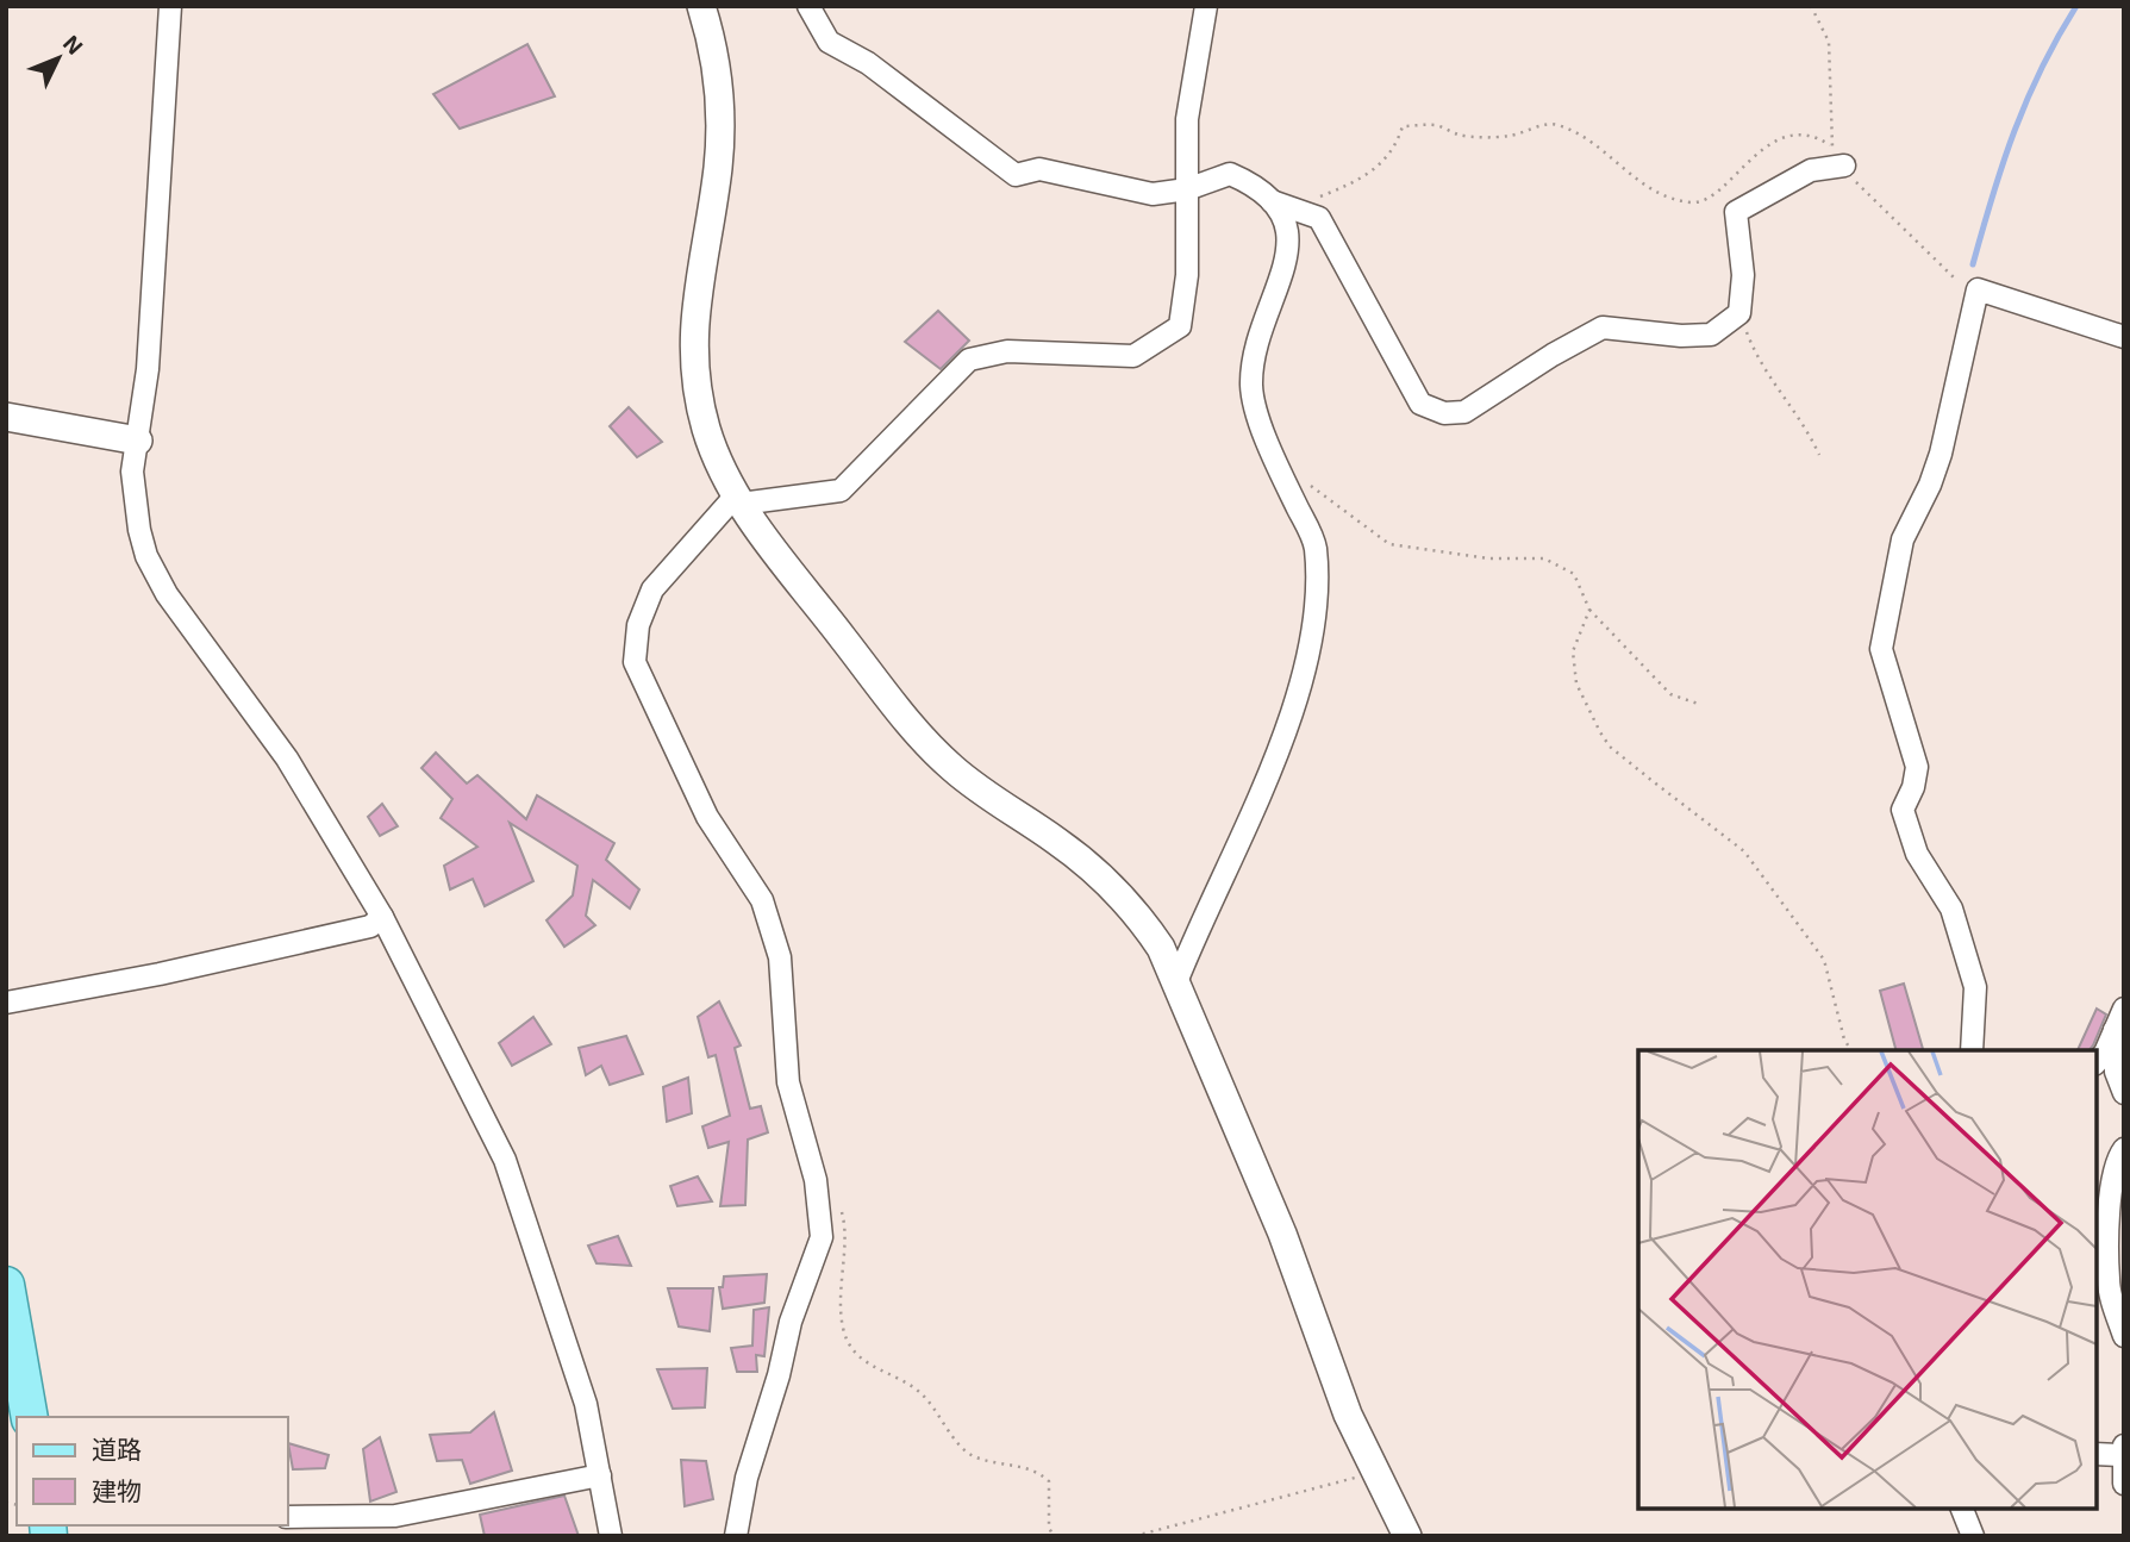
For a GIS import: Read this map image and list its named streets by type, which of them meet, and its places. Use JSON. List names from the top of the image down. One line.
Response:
{"legend":["道路","建物"],"north":"top right"}
